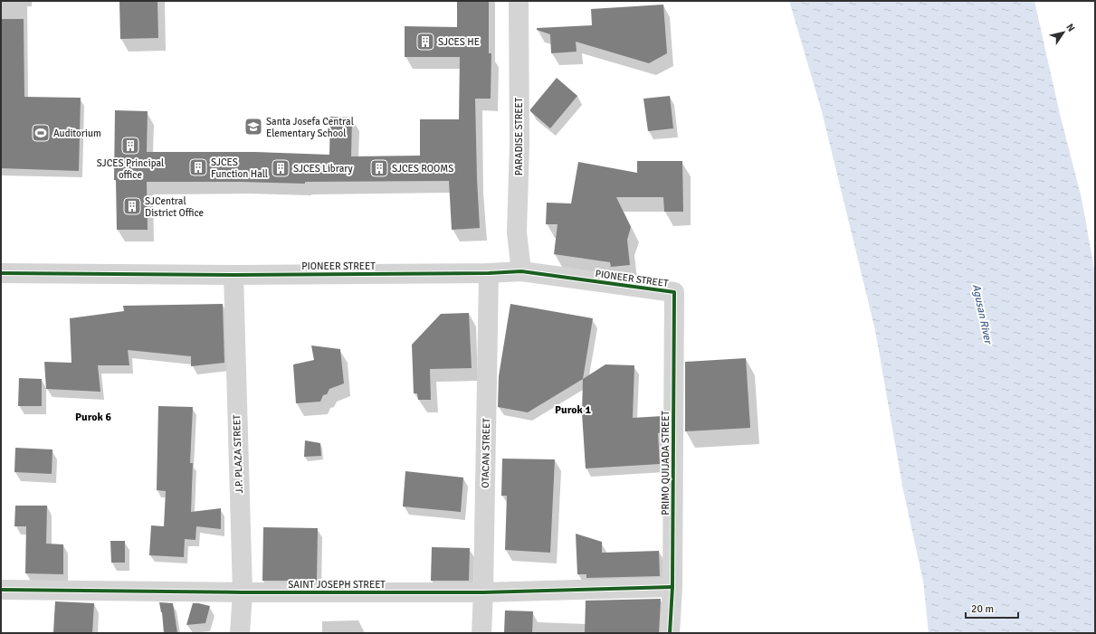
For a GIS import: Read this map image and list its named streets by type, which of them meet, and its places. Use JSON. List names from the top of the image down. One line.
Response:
{"streets":{"street":["PARADISE STREET","PIONEER STREET","OTACAN STREET","J.P. PLAZA STREET","PRIMO QUIJADA STREET","SAINT JOSEPH STREET"]},"crossings":[["PARADISE STREET","PIONEER STREET"],["PIONEER STREET","OTACAN STREET"],["PIONEER STREET","J.P. PLAZA STREET"],["PIONEER STREET","PRIMO QUIJADA STREET"],["OTACAN STREET","SAINT JOSEPH STREET"],["J.P. PLAZA STREET","SAINT JOSEPH STREET"],["PRIMO QUIJADA STREET","SAINT JOSEPH STREET"]],"districts":["Purok 1","Purok 6"],"water":["Agusan River"],"places":{"building":["SJCES HE","SJCES Principal office","SJCES Function Hall","SJCES Library","SJCES ROOMS","SJCentral District Office"],"school or university":["Santa Josefa Central Elementary School"],"sports":["Auditorium"]},"scale_bar":"20 m","north":"top right"}
